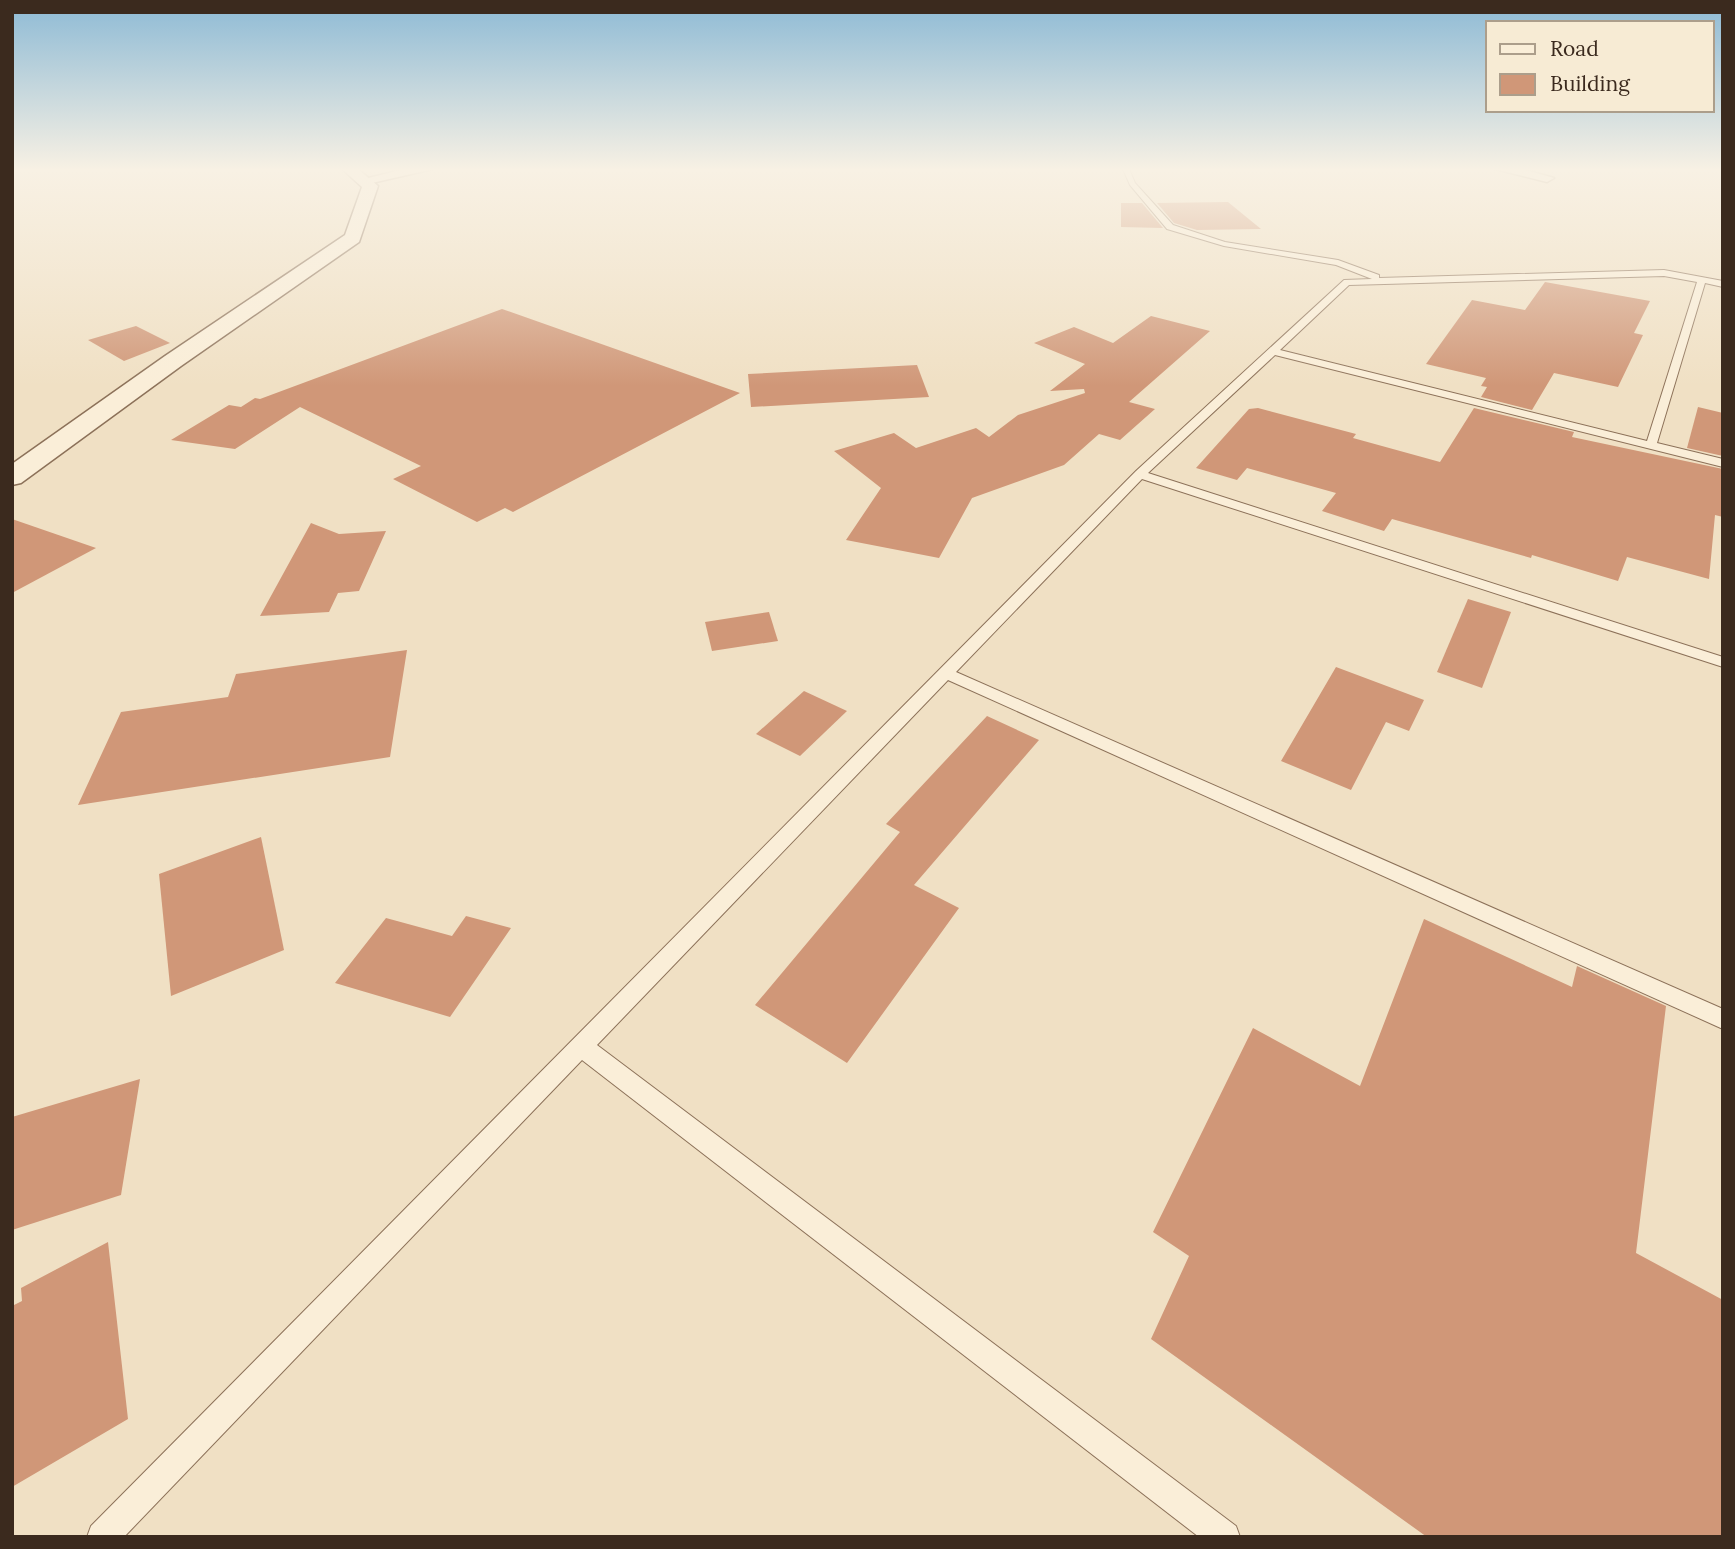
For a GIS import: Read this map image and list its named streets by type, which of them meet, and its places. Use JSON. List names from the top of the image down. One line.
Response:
{"legend":["Road","Building"]}
